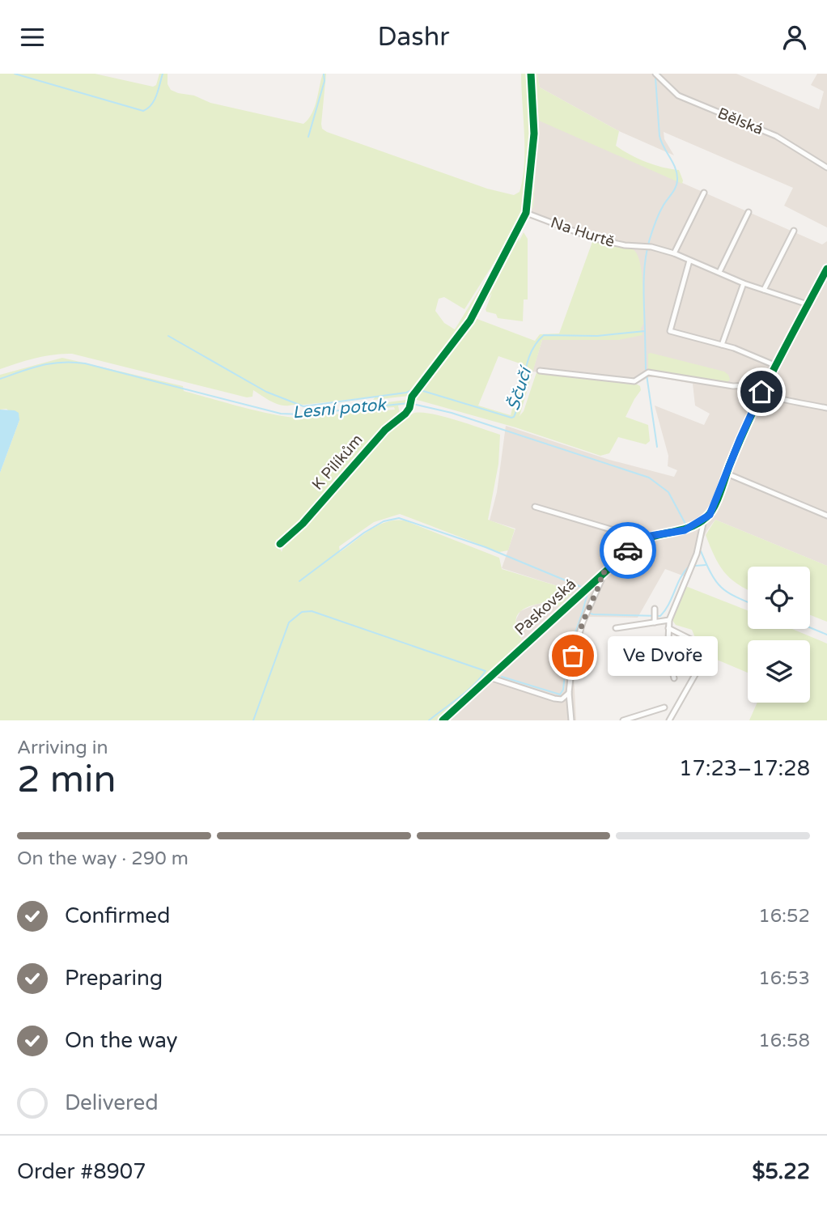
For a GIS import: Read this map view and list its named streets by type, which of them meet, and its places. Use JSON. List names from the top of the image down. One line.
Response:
{"streets":{"street":["Bělská","Na Hurtě","K Pilíkům","Paskovská"]},"crossings":[["Na Hurtě","Paskovská"]],"water":["Ščučí","Lesní potok"],"places":["Ve Dvoře"],"page":{"header":"Dashr","bubble":"Ve Dvoře","heading":["2 min","Arriving in","17:23–17:28"],"panel":["Order #8907","$5.22"],"bar":"On the way · 290 m","list":[["Confirmed","16:52"],["Preparing","16:53"],["On the way","16:58"],"Delivered"]}}
